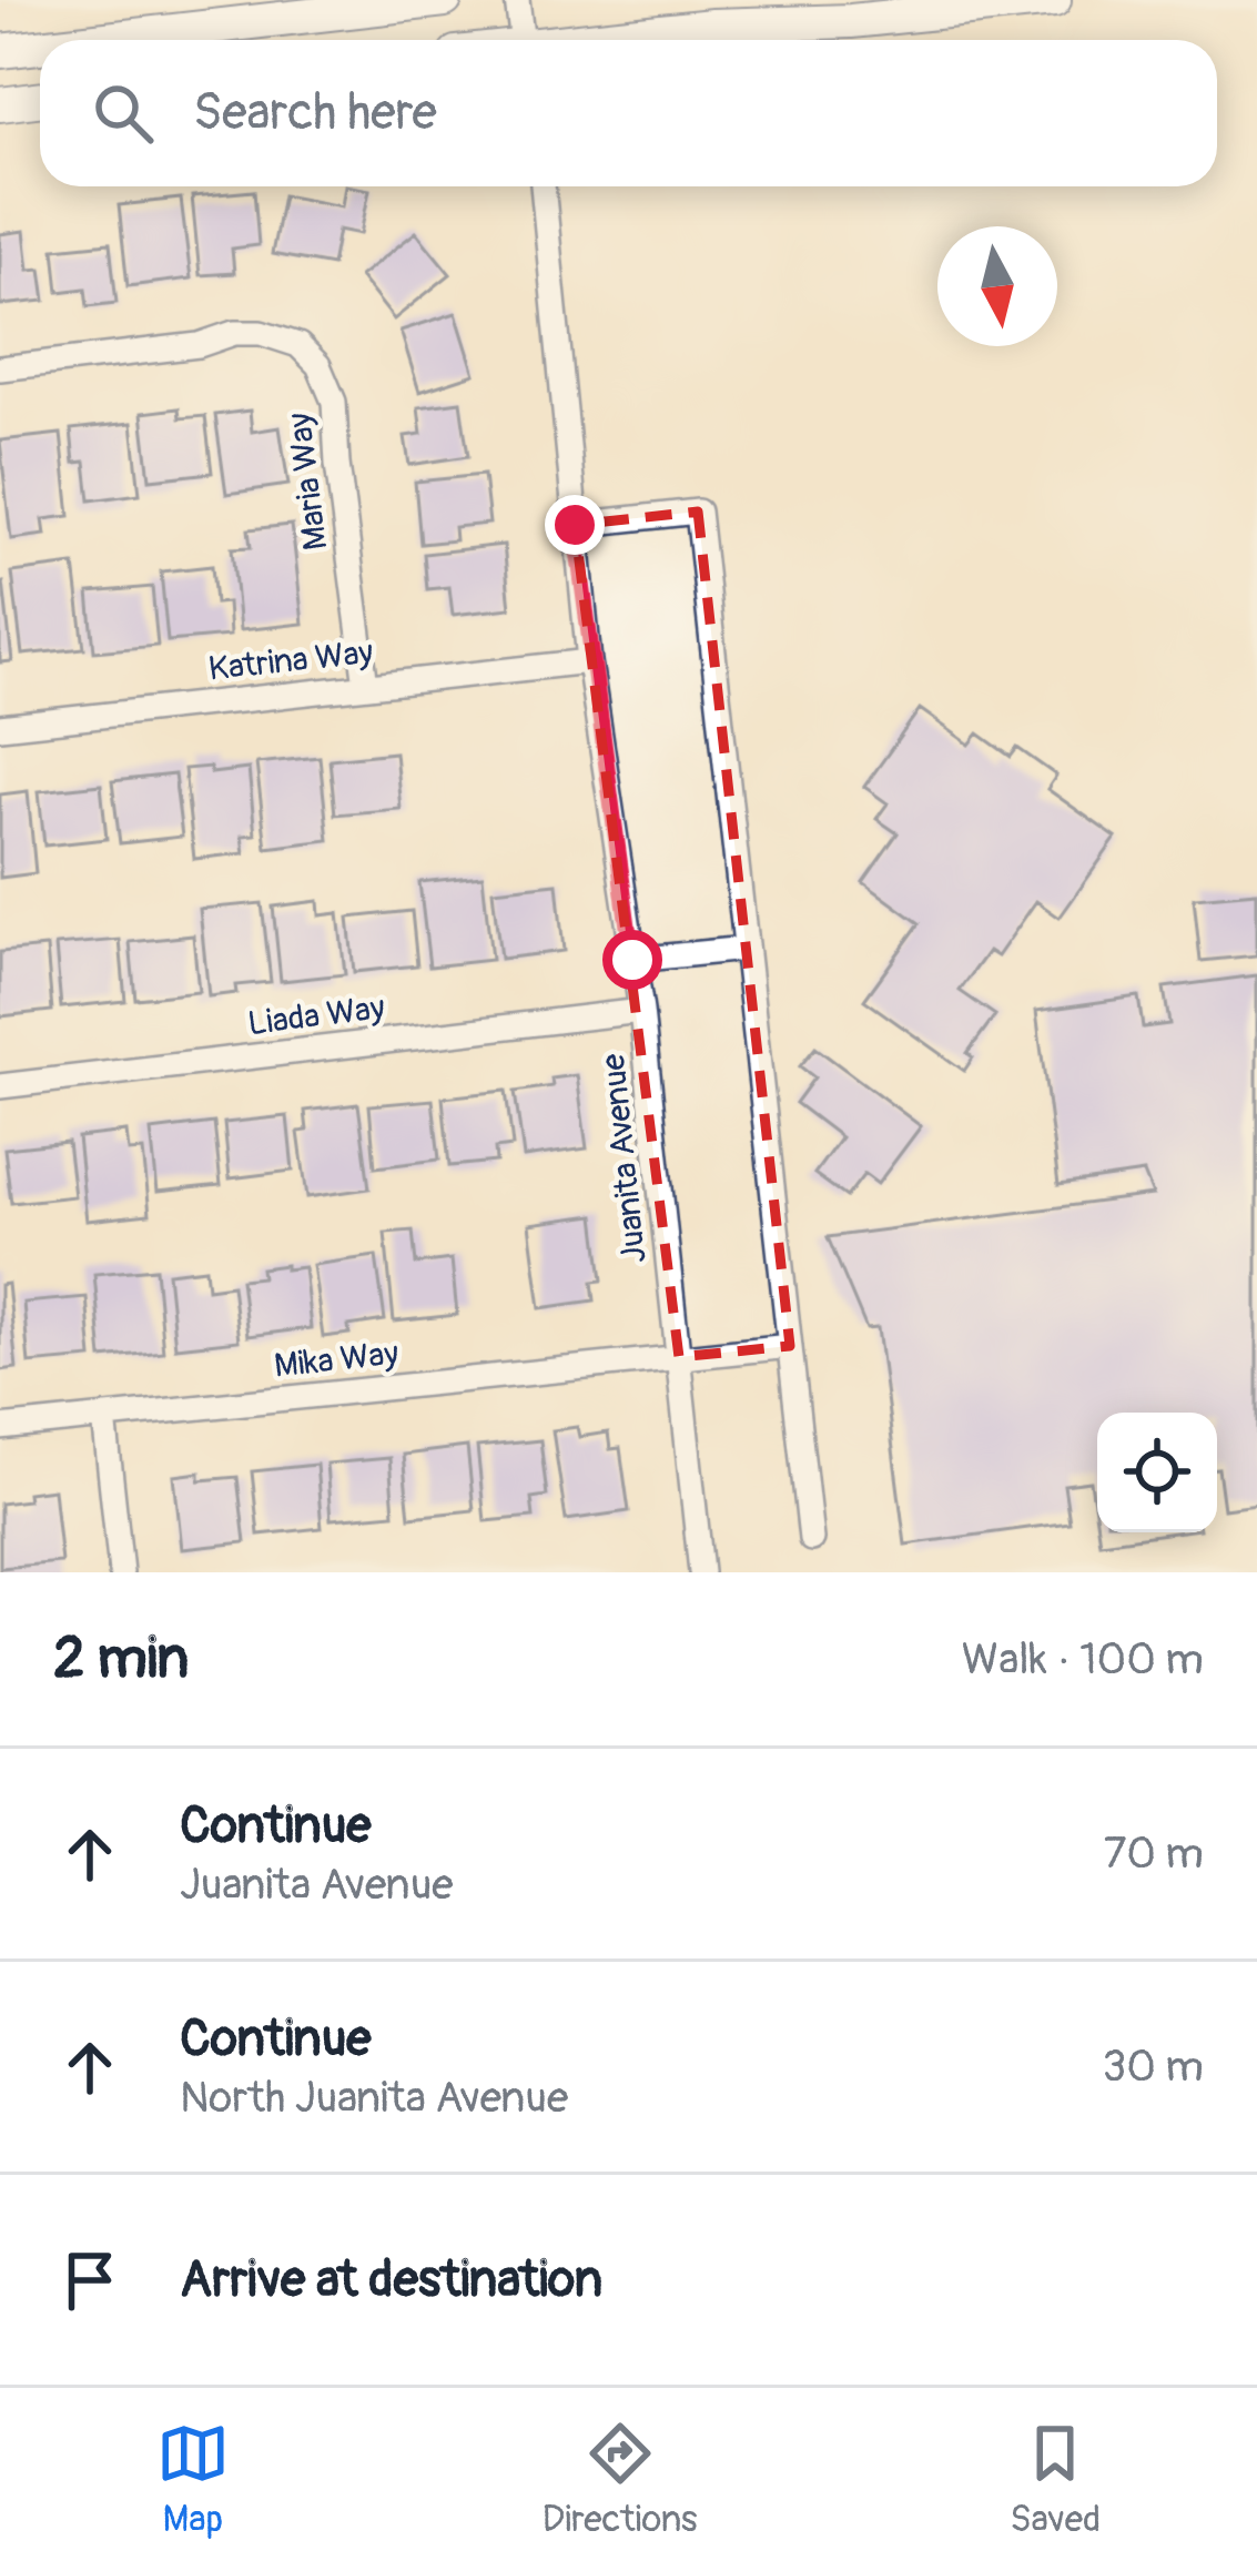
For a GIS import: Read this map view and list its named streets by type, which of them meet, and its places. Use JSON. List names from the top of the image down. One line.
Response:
{"streets":{"street":["Maria Way","Katrina Way","Liada Way","Juanita Avenue","Mika Way"]},"crossings":[["Maria Way","Katrina Way"],["Katrina Way","Juanita Avenue"],["Liada Way","Juanita Avenue"],["Juanita Avenue","Mika Way"]],"north":"bottom","page":{"search":"Search here","heading":["2 min","Walk · 100 m"],"list":[["Continue","Juanita Avenue","70 m"],["Continue","North Juanita Avenue","30 m"],"Arrive at destination"],"nav":["Map","Directions","Saved"]}}
